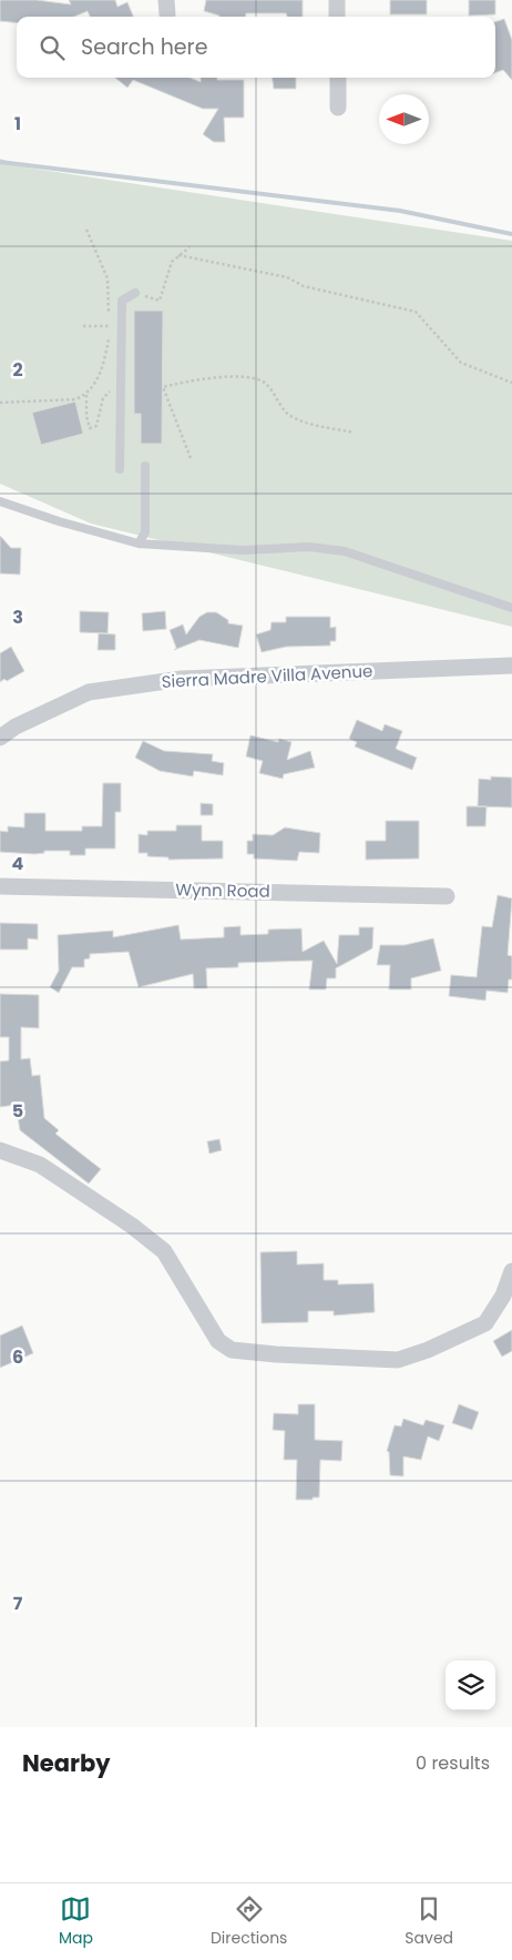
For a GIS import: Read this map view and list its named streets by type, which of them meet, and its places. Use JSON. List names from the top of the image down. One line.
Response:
{"streets":{"street":["Sierra Madre Villa Avenue","Wynn Road"]},"north":"left","page":{"search":"Search here","heading":["Nearby","0 results"],"nav":["Map","Directions","Saved"]},"grid":{"rows":["1","2","3","4","5","6","7"]}}
